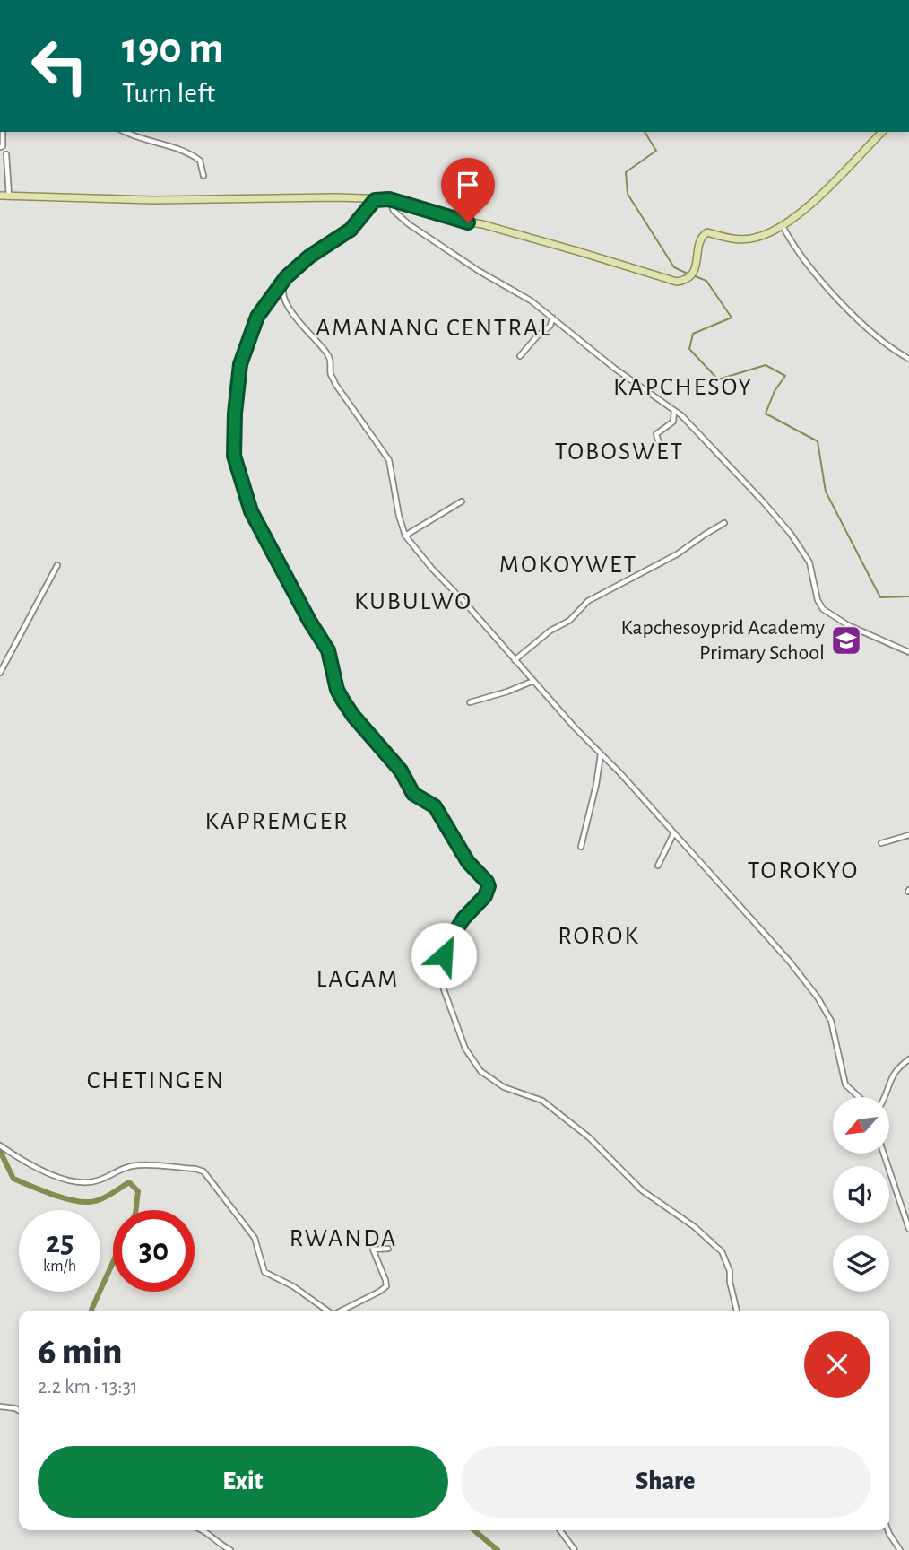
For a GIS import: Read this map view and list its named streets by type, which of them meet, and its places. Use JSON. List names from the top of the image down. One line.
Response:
{"districts":["AMANANG CENTRAL","KAPCHESOY","TOBOSWET","MOKOYWET","KUBULWO","KAPREMGER","TOROKYO","ROROK","LAGAM","CHETINGEN","RWANDA"],"places":{"school or university":["Kapchesoyprid Academy Primary School"]},"north":"bottom left","page":{"turn":["190 m","Turn left"],"speed":"25 km/h","limit":"30","heading":["6 min","2.2 km · 13:31"],"buttons":["Exit","Share"]}}
